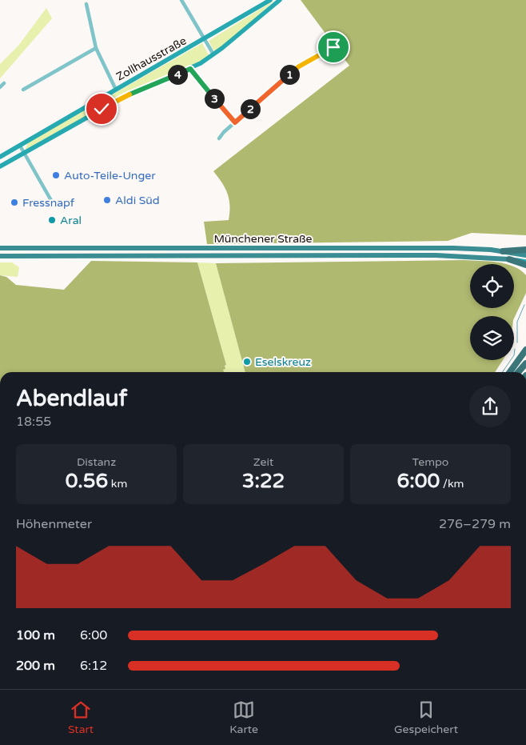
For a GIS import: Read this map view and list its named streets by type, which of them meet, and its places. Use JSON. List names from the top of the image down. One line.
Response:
{"streets":{"main road":["Zollhausstraße","Münchener Straße"]},"places":["Auto-Teile-Unger","Aldi Süd","Fressnapf","Aral","Eselskreuz"],"page":{"pins":["1","4","3","2"],"heading":["Abendlauf","18:55"],"stats":[["Distanz","0.56 km"],["Zeit","3:22"],["Tempo","6:00 /km"]],"chart":["Höhenmeter","276–279 m"],"list":[{"name":"100 m","note":"6:00"},{"name":"200 m","note":"6:12"}],"tabs":["Start","Karte","Gespeichert"]}}
